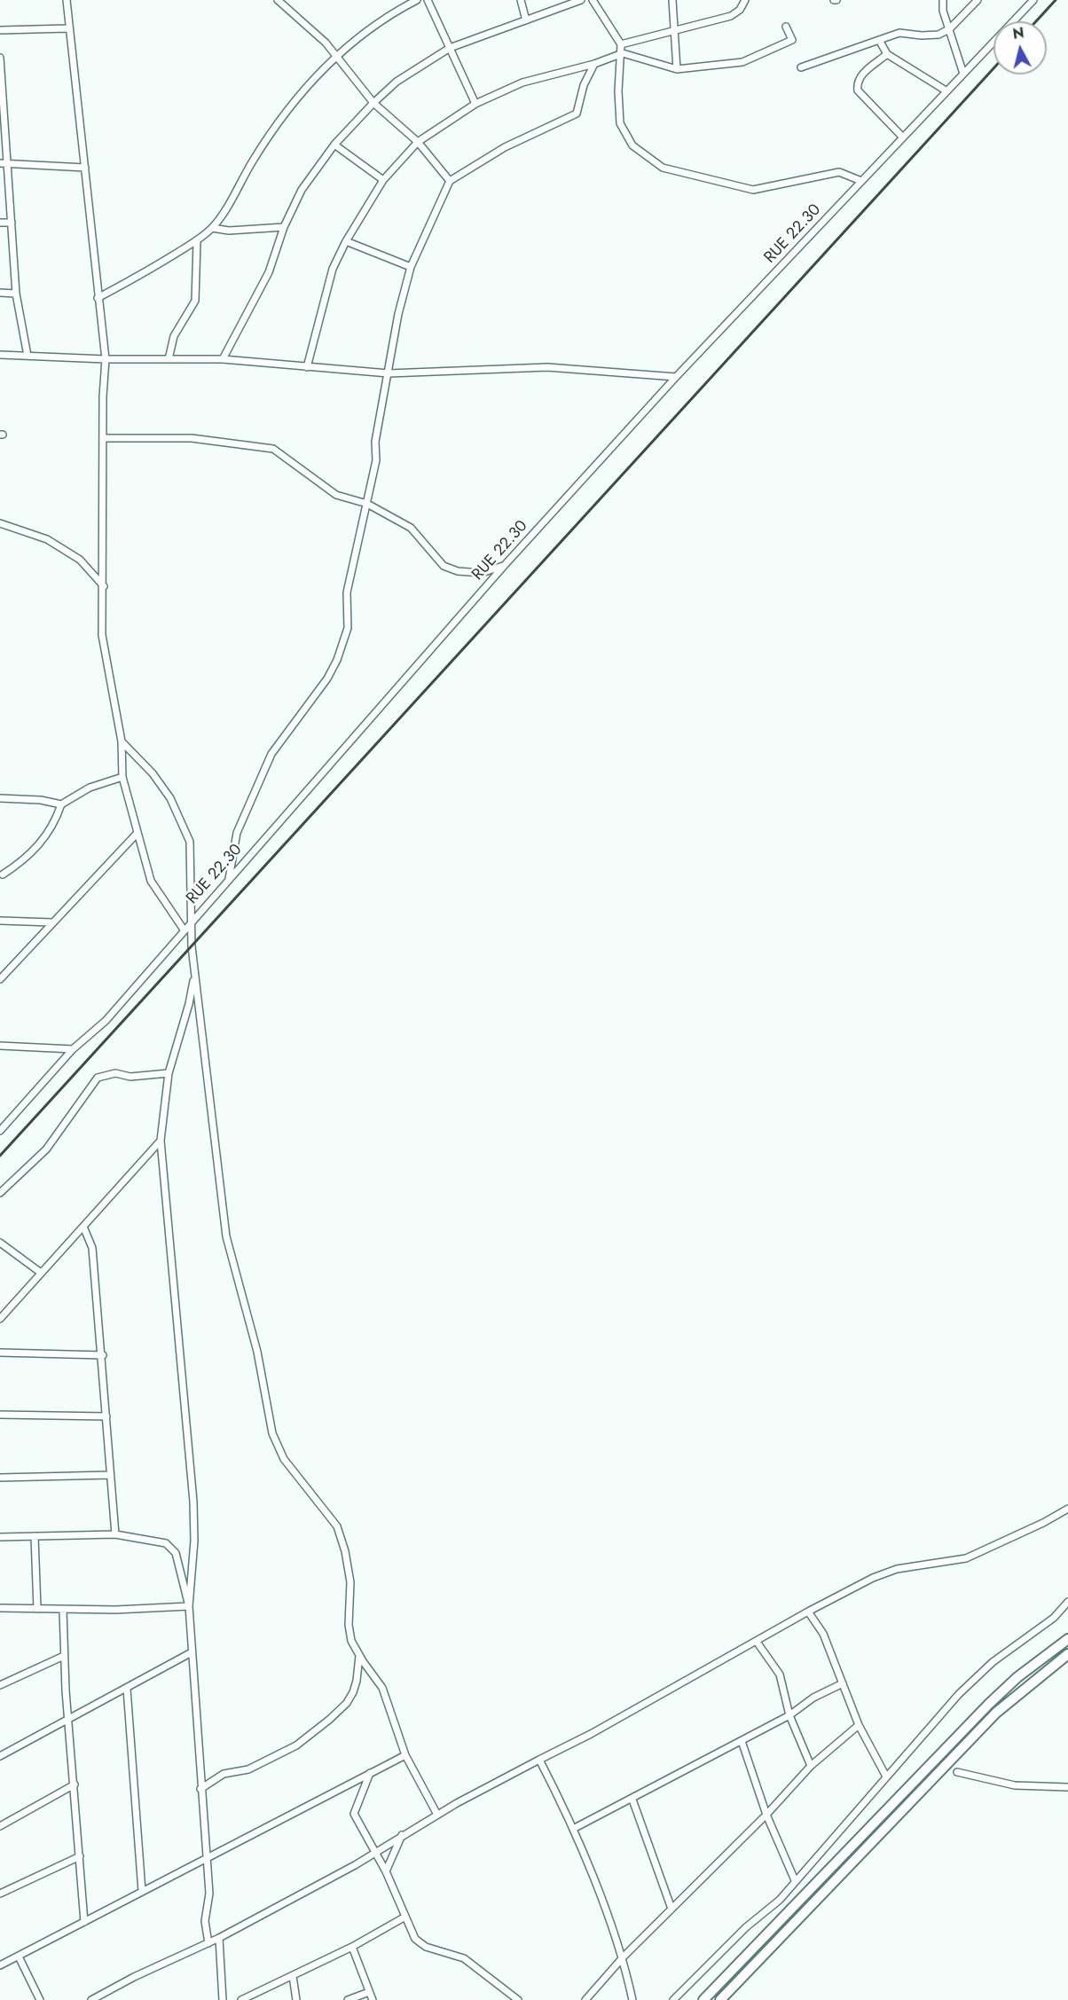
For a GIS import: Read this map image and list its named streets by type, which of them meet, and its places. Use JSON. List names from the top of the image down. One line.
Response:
{"streets":{"street":["RUE 22.30"]},"north":"top"}
